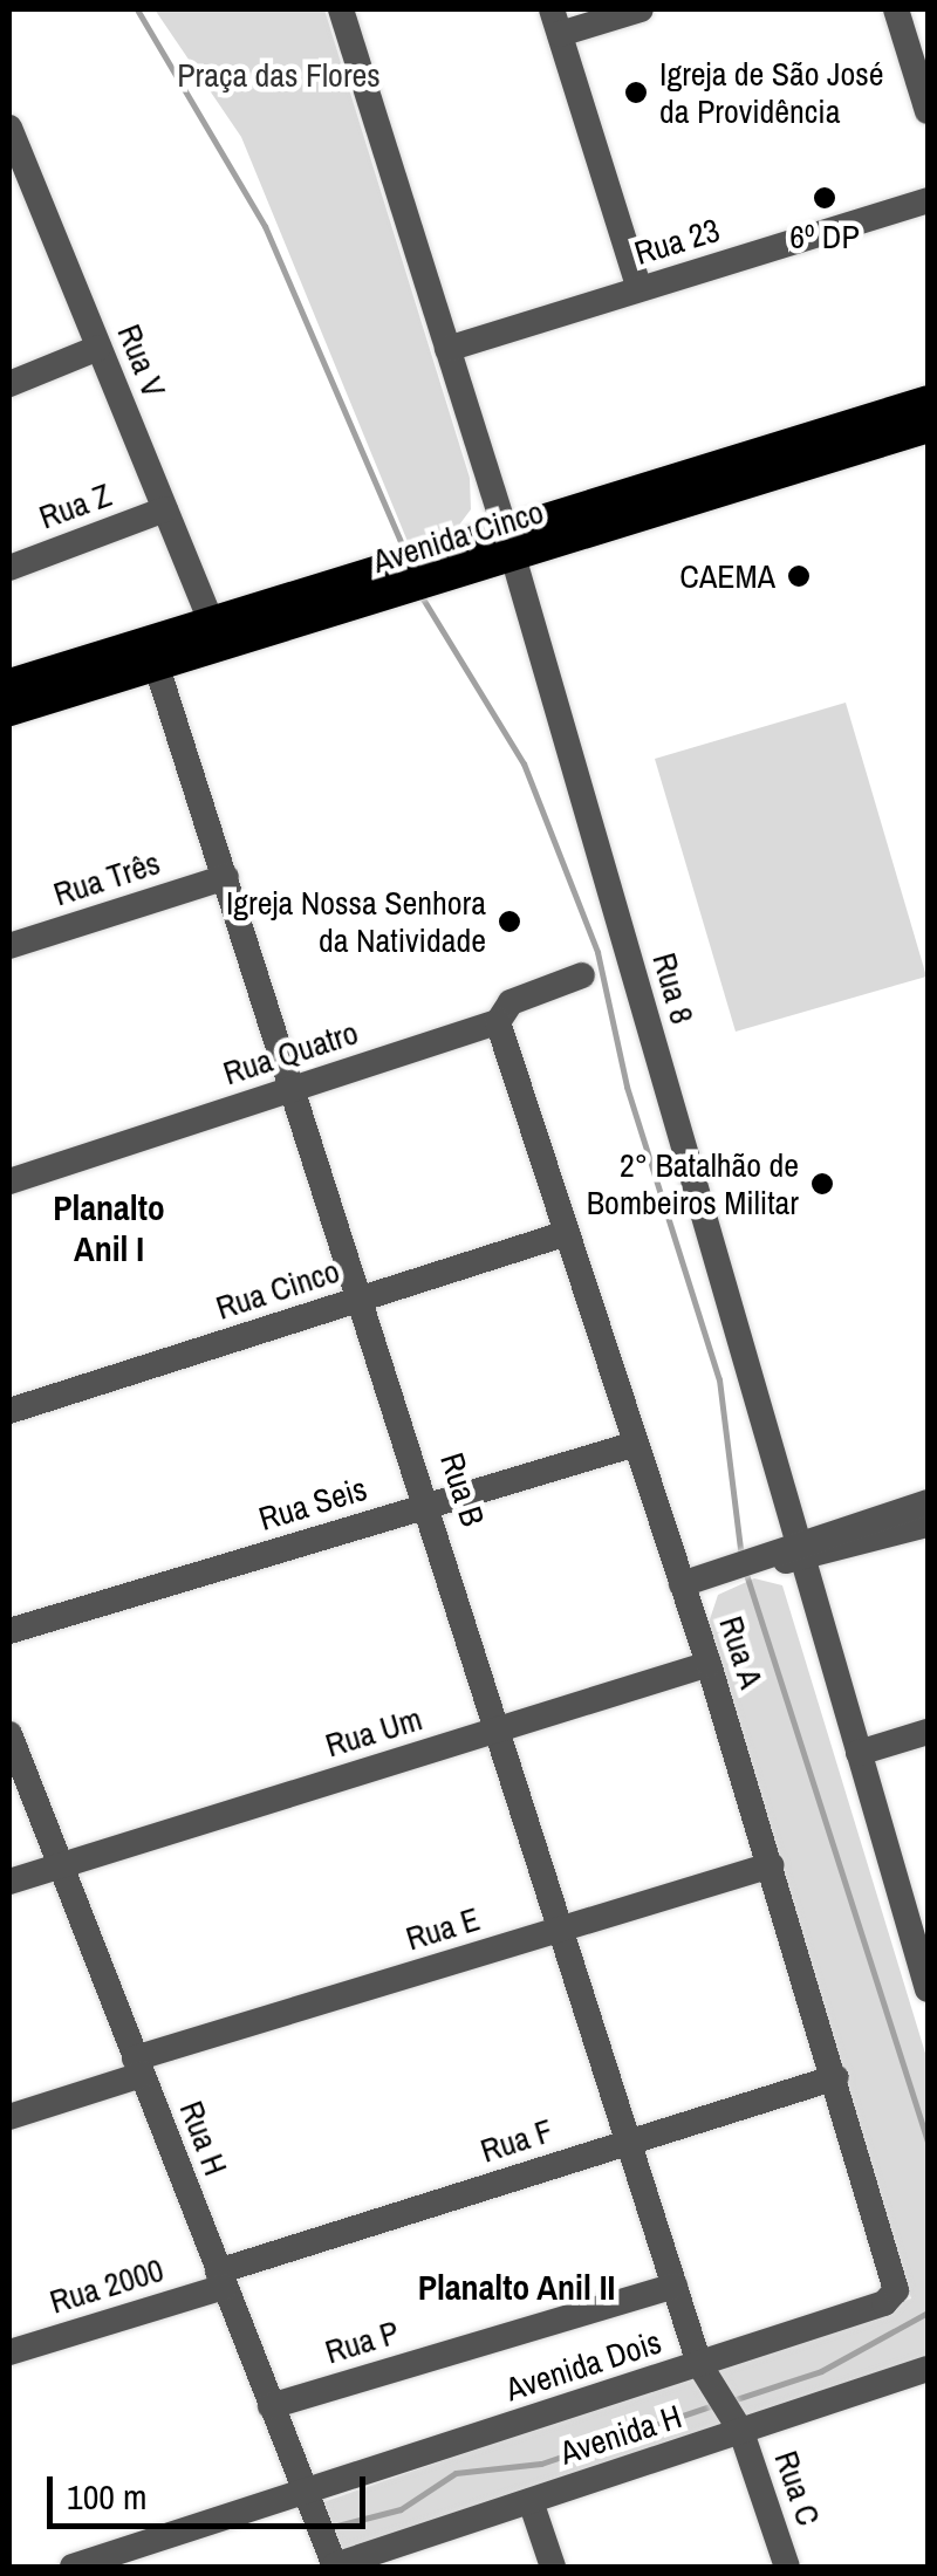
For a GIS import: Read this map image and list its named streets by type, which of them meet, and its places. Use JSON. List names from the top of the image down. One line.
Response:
{"streets":{"main road":["Avenida Cinco"],"street":["Rua 23","Rua V","Rua Z","Rua Três","Rua 8","Rua Quatro","Rua Cinco","Rua B","Rua Seis","Rua A","Rua Um","Rua E","Rua H","Rua F","Rua 2000","Rua P","Avenida Dois","Avenida H","Rua C"]},"crossings":[["Rua 23","Rua 8"],["Rua V","Rua Z"],["Rua V","Avenida Cinco"],["Avenida Cinco","Rua 8"],["Avenida Cinco","Rua B"],["Rua Três","Rua B"],["Rua Quatro","Rua B"],["Rua Quatro","Rua A"],["Rua Cinco","Rua B"],["Rua Cinco","Rua A"],["Rua B","Rua Seis"],["Rua B","Rua Um"],["Rua B","Rua E"],["Rua B","Rua F"],["Rua B","Rua P"],["Rua B","Avenida Dois"],["Rua B","Rua C"],["Rua Seis","Rua A"],["Rua A","Rua Um"],["Rua A","Rua E"],["Rua A","Rua F"],["Rua A","Avenida Dois"],["Rua Um","Rua H"],["Rua E","Rua H"],["Rua H","Rua F"],["Rua H","Rua 2000"],["Rua H","Rua P"],["Rua H","Avenida Dois"],["Rua H","Avenida H"],["Rua F","Rua 2000"],["Avenida Dois","Rua C"],["Avenida H","Rua C"]],"districts":["Planalto Anil I","Planalto Anil II"],"parks":["Praça das Flores"],"places":["Igreja de São José da Providência","6º DP","CAEMA","Igreja Nossa Senhora da Natividade","2° Batalhão de Bombeiros Militar"],"scale_bar":"100 m"}
